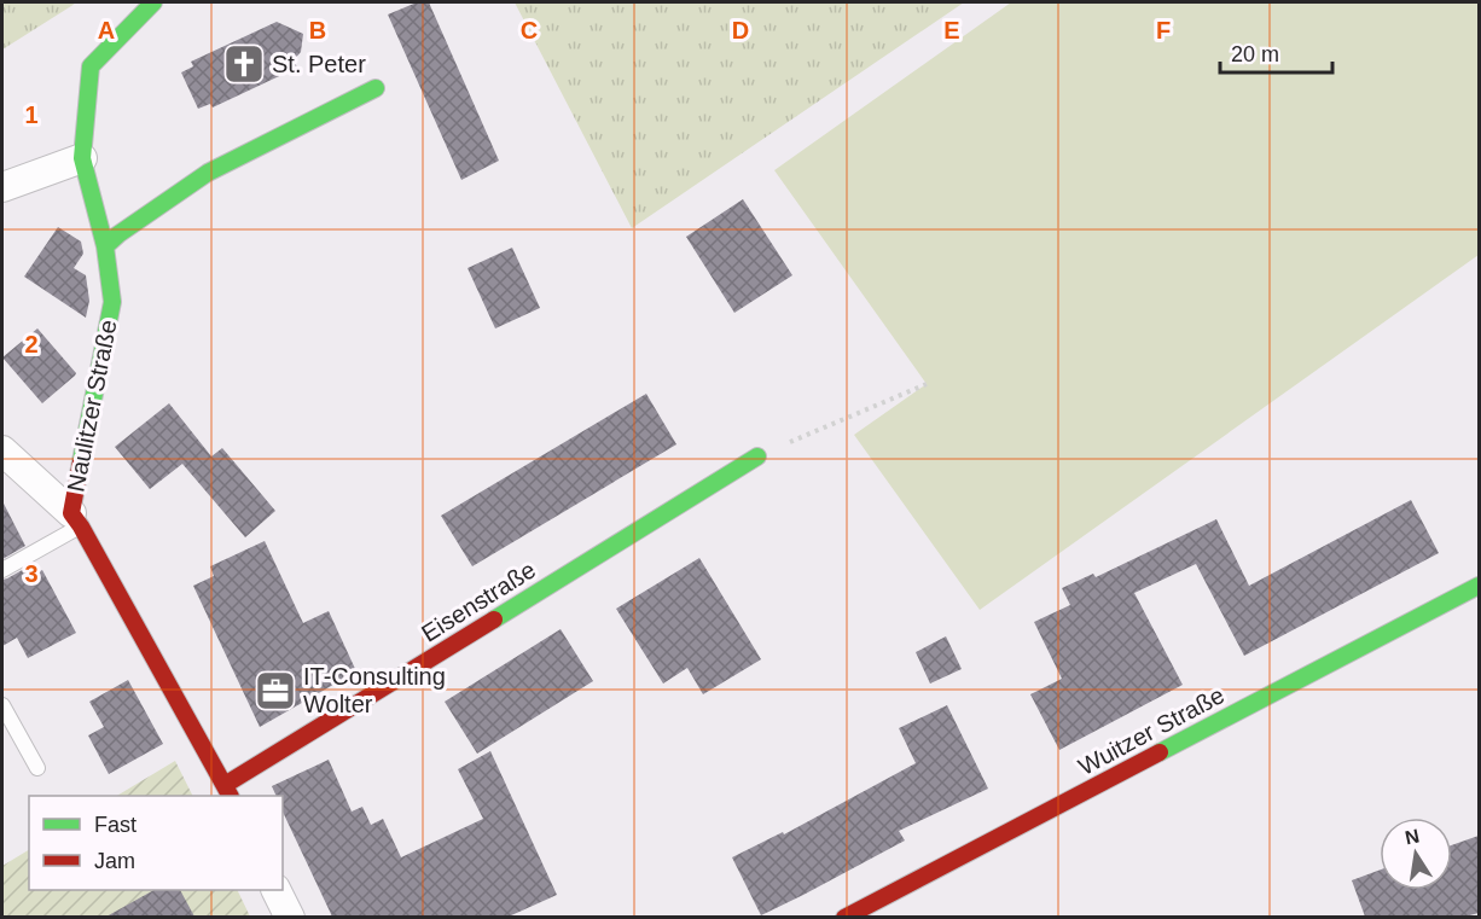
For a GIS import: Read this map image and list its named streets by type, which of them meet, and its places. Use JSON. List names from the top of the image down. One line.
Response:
{"streets":{"street":["Naulitzer Straße","Eisenstraße","Wuitzer Straße"]},"crossings":[["Naulitzer Straße","Eisenstraße"]],"places":{"church":["St. Peter"],"office":["IT-Consulting Wolter"]},"legend":["Fast","Jam"],"scale_bar":"20 m","north":"top","grid":{"columns":["A","B","C","D","E","F"],"rows":["1","2","3"]}}
